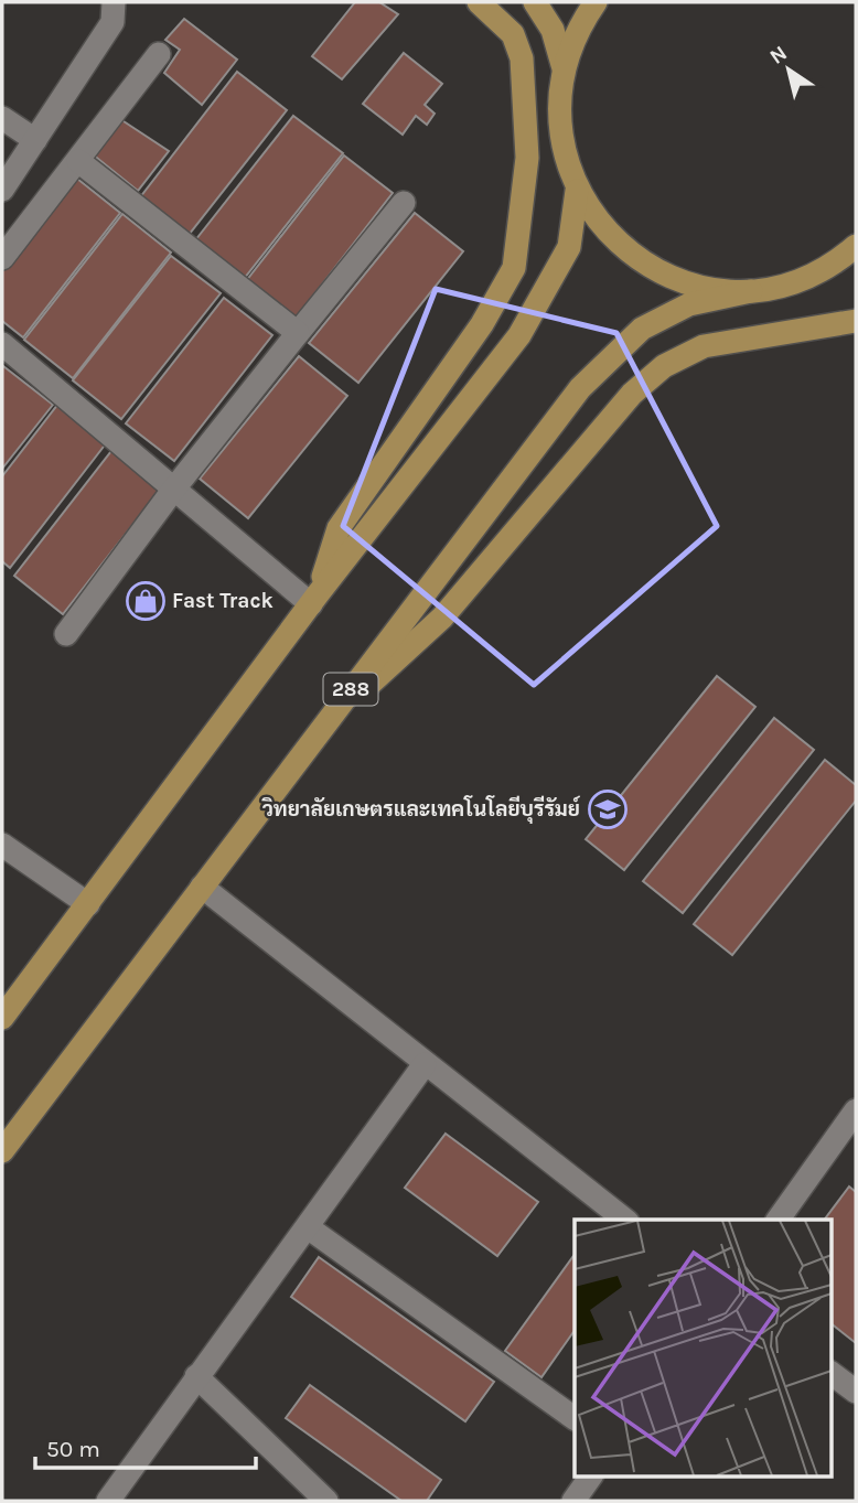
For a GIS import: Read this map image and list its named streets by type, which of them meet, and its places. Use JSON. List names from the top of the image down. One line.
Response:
{"streets":{"main road":["288"]},"places":{"shop":["Fast Track"],"school or university":["วิทยาลัยเกษตรและเทคโนโลยีบุรีรัมย์"]},"scale_bar":"50 m","north":"top left"}
